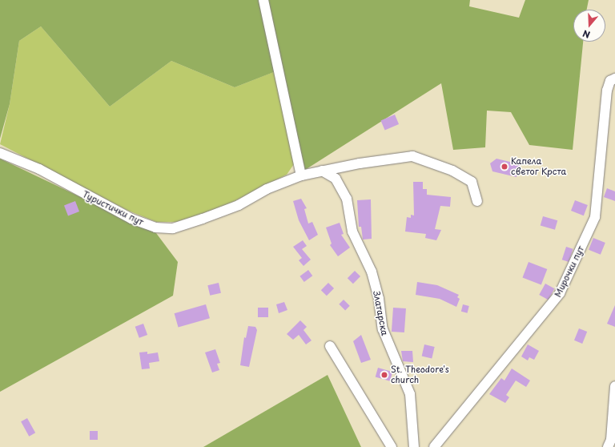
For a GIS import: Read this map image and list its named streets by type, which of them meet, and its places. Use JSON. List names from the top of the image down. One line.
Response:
{"streets":{"street":["Туристички пут","Мирочки пут","Златарска"]},"crossings":[["Туристички пут","Златарска"]],"places":["Капела светог Крста","St. Theodore's church"],"north":"bottom"}
